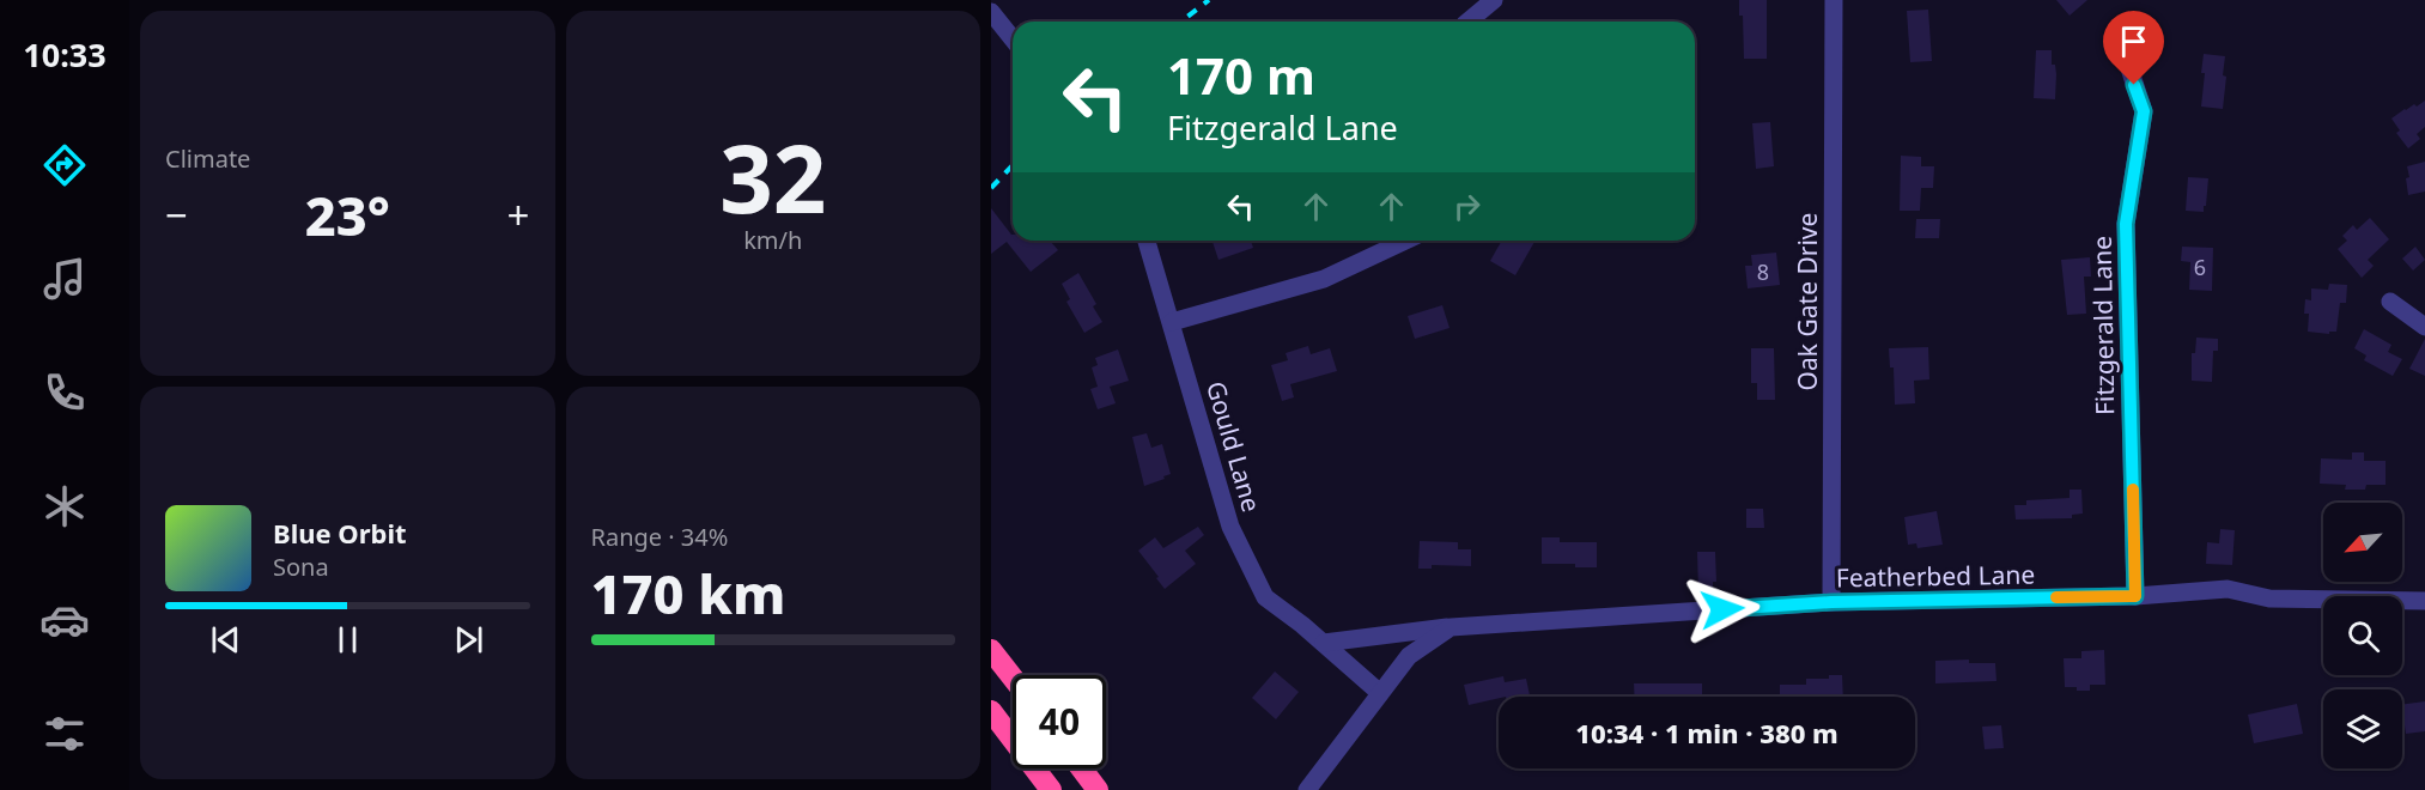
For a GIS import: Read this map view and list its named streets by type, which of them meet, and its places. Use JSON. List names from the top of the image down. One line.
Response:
{"streets":{"street":["Oak Gate Drive","Fitzgerald Lane","Gould Lane","Featherbed Lane"]},"crossings":[["Oak Gate Drive","Featherbed Lane"],["Fitzgerald Lane","Featherbed Lane"]],"house_numbers":["6","8"],"north":"bottom left","page":{"tabs":"10:33","tile":["Climate",["32","km/h"],["Range · 34%","170 km"]],"turn":["170 m","Fitzgerald Lane"],"heat":["−","23°","+"],"song":["Blue Orbit","Sona"],"limit":"40","trip":"10:34 · 1 min · 380 m"}}
